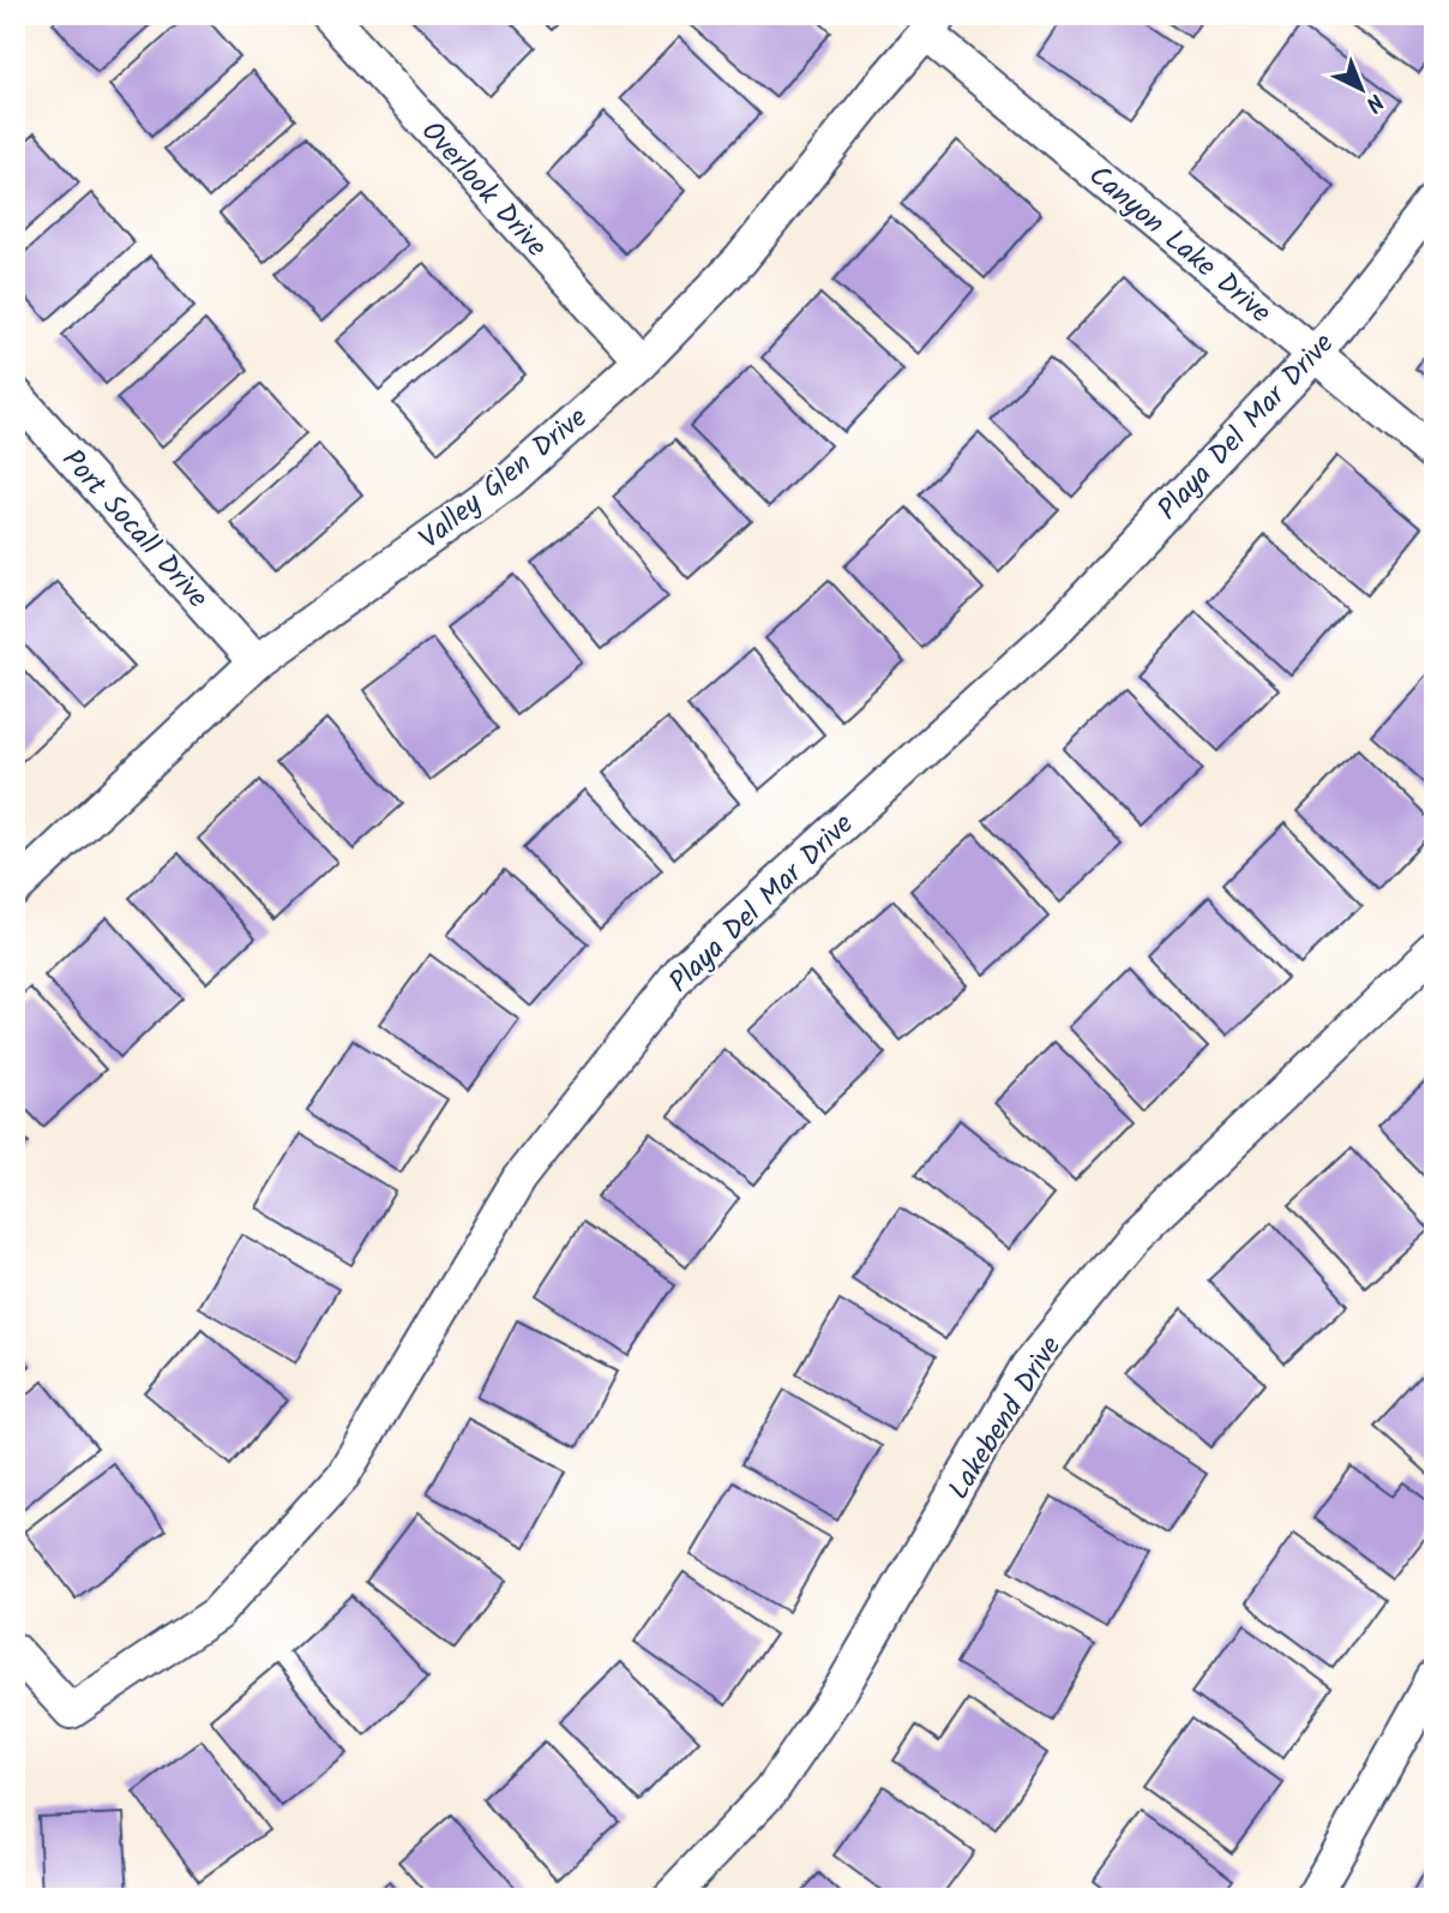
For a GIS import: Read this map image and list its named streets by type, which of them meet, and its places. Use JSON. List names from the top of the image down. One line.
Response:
{"streets":{"street":["Overlook Drive","Canyon Lake Drive","Playa Del Mar Drive","Valley Glen Drive","Port Socall Drive","Lakebend Drive"]},"crossings":[["Overlook Drive","Valley Glen Drive"],["Canyon Lake Drive","Playa Del Mar Drive"],["Canyon Lake Drive","Valley Glen Drive"],["Valley Glen Drive","Port Socall Drive"]],"north":"bottom right"}
